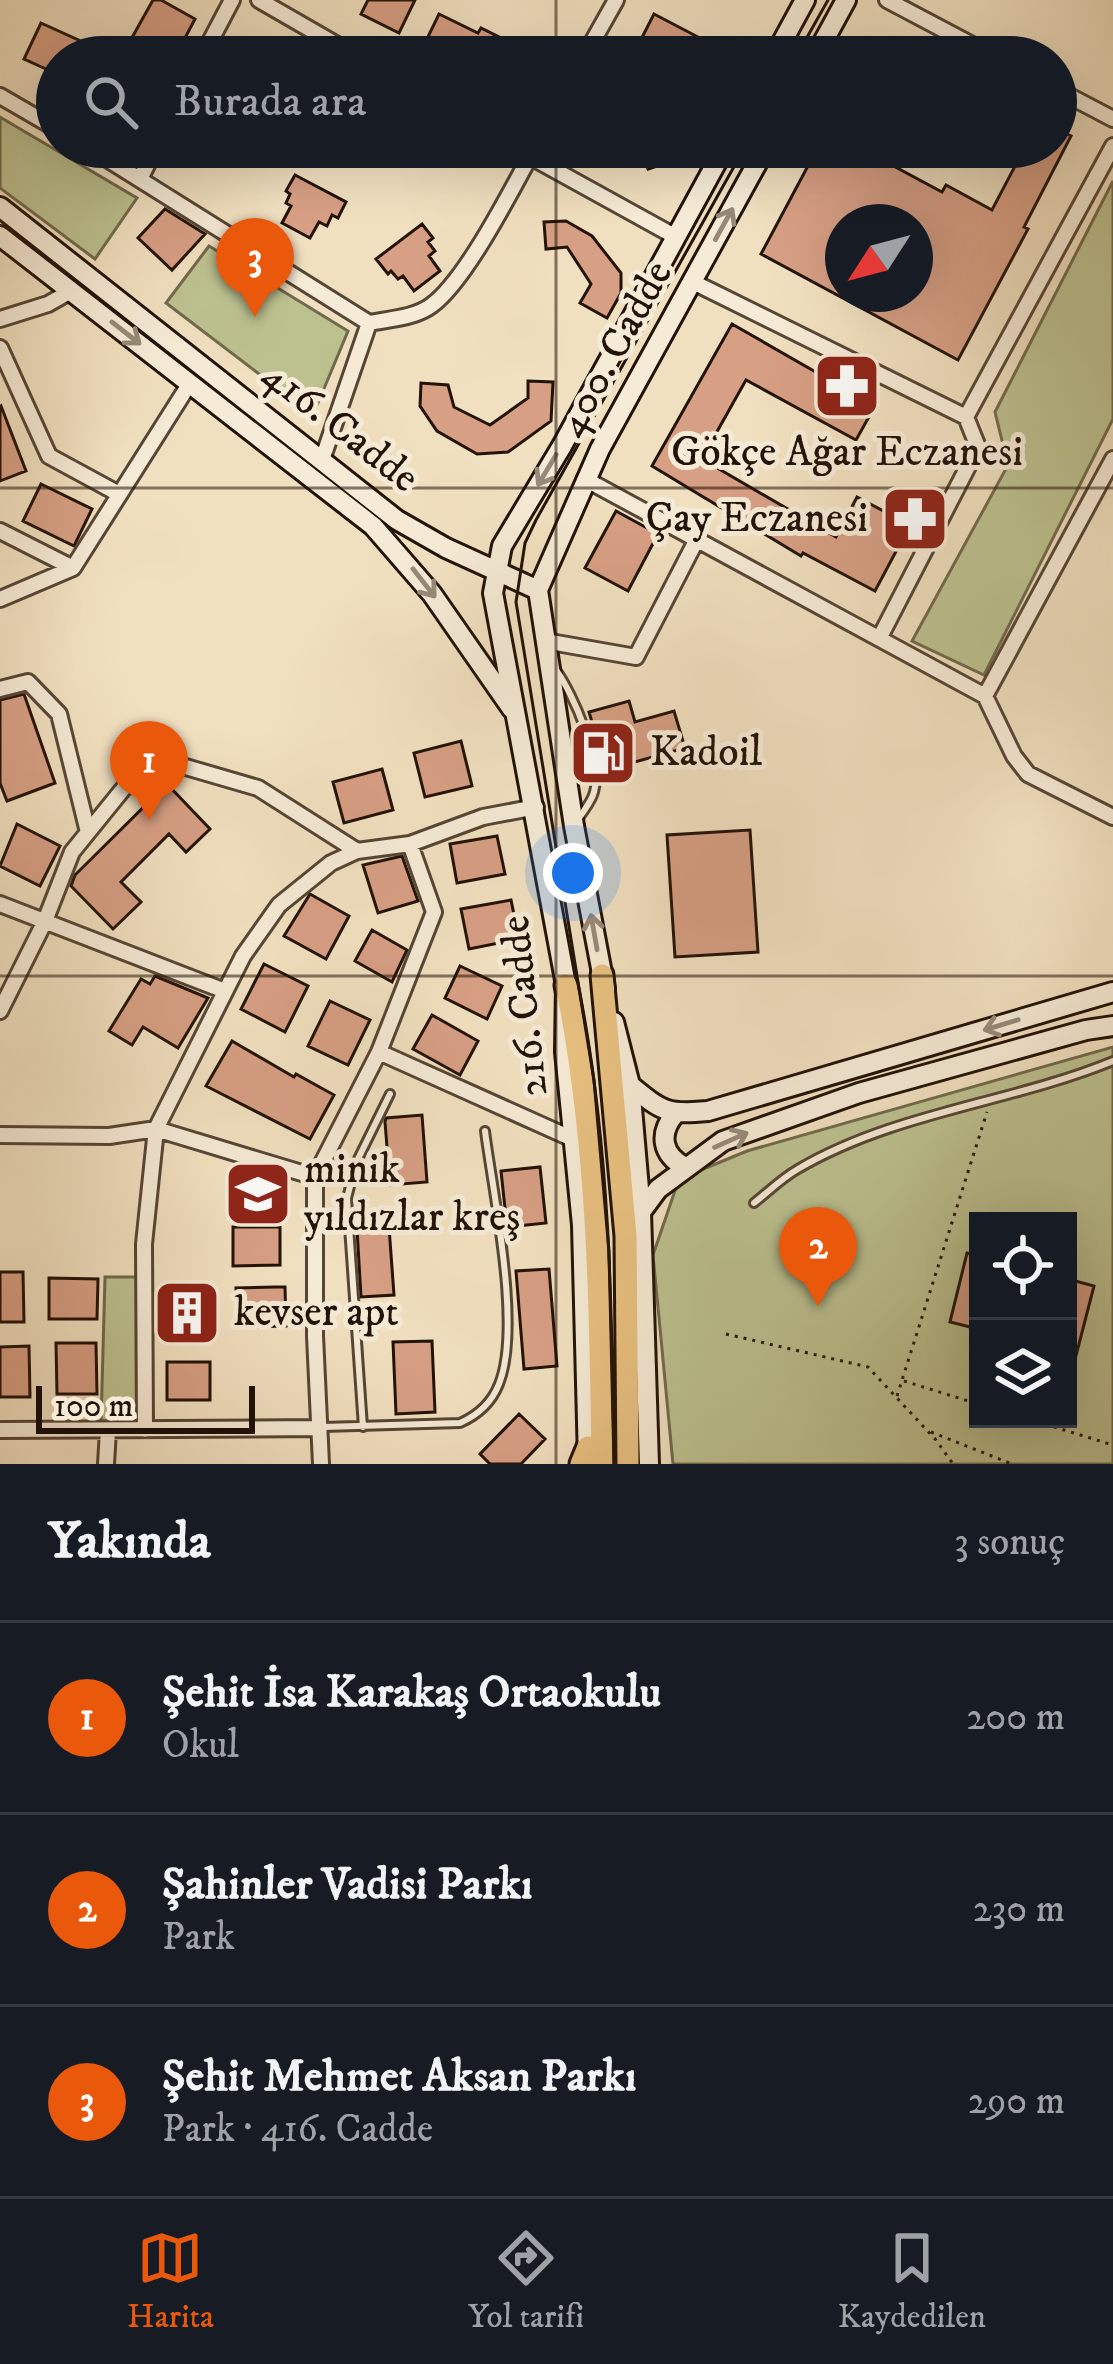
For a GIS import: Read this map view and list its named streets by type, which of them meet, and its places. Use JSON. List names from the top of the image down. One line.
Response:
{"streets":{"main road":["400. Cadde","416. Cadde","216. Cadde"]},"crossings":[["400. Cadde","416. Cadde"],["400. Cadde","216. Cadde"],["416. Cadde","216. Cadde"]],"places":{"pharmacy":["Gökçe Ağar Eczanesi","Çay Eczanesi"],"fuel station":["Kadoil"],"school or university":["minik yıldızlar kreş"],"building":["kevser apt"]},"scale_bar":"100 m","north":"bottom left","page":{"search":"Burada ara","pins":["3","1","2"],"scale":"100 m","heading":["Yakında","3 sonuç"],"list":[{"mark":"1","name":"Şehit İsa Karakaş Ortaokulu","note":"Okul","value":"200 m"},{"mark":"2","name":"Şahinler Vadisi Parkı","note":"Park","value":"230 m"},{"mark":"3","name":"Şehit Mehmet Aksan Parkı","note":"Park · 416. Cadde","value":"290 m"}],"nav":["Harita","Yol tarifi","Kaydedilen"]}}
